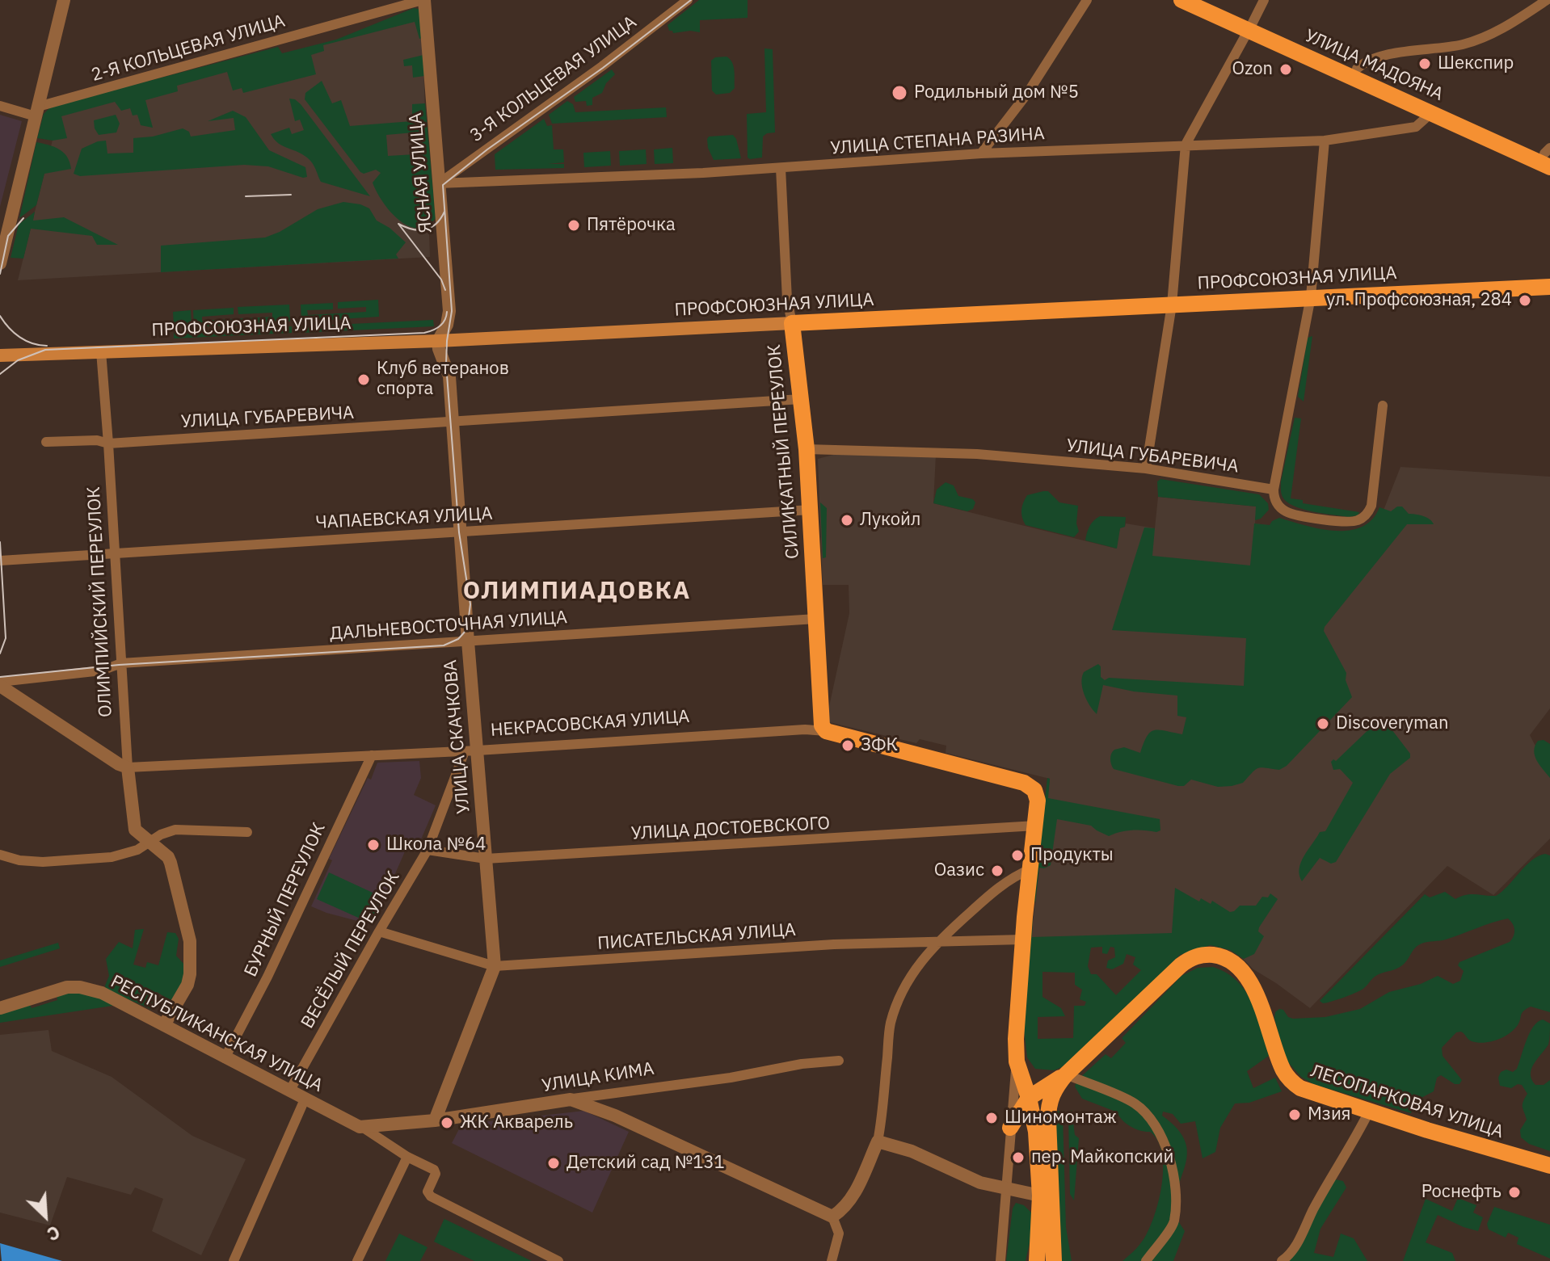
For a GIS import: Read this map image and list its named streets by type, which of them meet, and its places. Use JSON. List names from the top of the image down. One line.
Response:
{"streets":{"main road":["УЛИЦА МАДОЯНА","ПРОФСОЮЗНАЯ УЛИЦА","СИЛИКАТНЫЙ ПЕРЕУЛОК","НЕКРАСОВСКАЯ УЛИЦА","ЛЕСОПАРКОВАЯ УЛИЦА"],"street":["2-Я КОЛЬЦЕВАЯ УЛИЦА","3-Я КОЛЬЦЕВАЯ УЛИЦА","УЛИЦА СТЕПАНА РАЗИНА","ЯСНАЯ УЛИЦА","УЛИЦА ГУБАРЕВИЧА","ЧАПАЕВСКАЯ УЛИЦА","ОЛИМПИЙСКИЙ ПЕРЕУЛОК","ДАЛЬНЕВОСТОЧНАЯ УЛИЦА","УЛИЦА СКАЧКОВА","УЛИЦА ДОСТОЕВСКОГО","БУРНЫЙ ПЕРЕУЛОК","ПИСАТЕЛЬСКАЯ УЛИЦА","ВЕСЁЛЫЙ ПЕРЕУЛОК","РЕСПУБЛИКАНСКАЯ УЛИЦА","УЛИЦА КИМА"]},"crossings":[["2-Я КОЛЬЦЕВАЯ УЛИЦА","ЯСНАЯ УЛИЦА"],["УЛИЦА МАДОЯНА","УЛИЦА СТЕПАНА РАЗИНА"],["3-Я КОЛЬЦЕВАЯ УЛИЦА","УЛИЦА СТЕПАНА РАЗИНА"],["3-Я КОЛЬЦЕВАЯ УЛИЦА","ЯСНАЯ УЛИЦА"],["УЛИЦА СТЕПАНА РАЗИНА","ЯСНАЯ УЛИЦА"],["УЛИЦА СТЕПАНА РАЗИНА","СИЛИКАТНЫЙ ПЕРЕУЛОК"],["ЯСНАЯ УЛИЦА","ПРОФСОЮЗНАЯ УЛИЦА"],["ЯСНАЯ УЛИЦА","УЛИЦА СКАЧКОВА"],["ПРОФСОЮЗНАЯ УЛИЦА","СИЛИКАТНЫЙ ПЕРЕУЛОК"],["ПРОФСОЮЗНАЯ УЛИЦА","ОЛИМПИЙСКИЙ ПЕРЕУЛОК"],["ПРОФСОЮЗНАЯ УЛИЦА","УЛИЦА СКАЧКОВА"],["УЛИЦА ГУБАРЕВИЧА","СИЛИКАТНЫЙ ПЕРЕУЛОК"],["УЛИЦА ГУБАРЕВИЧА","ОЛИМПИЙСКИЙ ПЕРЕУЛОК"],["УЛИЦА ГУБАРЕВИЧА","УЛИЦА СКАЧКОВА"],["СИЛИКАТНЫЙ ПЕРЕУЛОК","ЧАПАЕВСКАЯ УЛИЦА"],["СИЛИКАТНЫЙ ПЕРЕУЛОК","ДАЛЬНЕВОСТОЧНАЯ УЛИЦА"],["СИЛИКАТНЫЙ ПЕРЕУЛОК","НЕКРАСОВСКАЯ УЛИЦА"],["ЧАПАЕВСКАЯ УЛИЦА","ОЛИМПИЙСКИЙ ПЕРЕУЛОК"],["ЧАПАЕВСКАЯ УЛИЦА","УЛИЦА СКАЧКОВА"],["ОЛИМПИЙСКИЙ ПЕРЕУЛОК","ДАЛЬНЕВОСТОЧНАЯ УЛИЦА"],["ОЛИМПИЙСКИЙ ПЕРЕУЛОК","НЕКРАСОВСКАЯ УЛИЦА"],["ОЛИМПИЙСКИЙ ПЕРЕУЛОК","РЕСПУБЛИКАНСКАЯ УЛИЦА"],["ДАЛЬНЕВОСТОЧНАЯ УЛИЦА","УЛИЦА СКАЧКОВА"],["НЕКРАСОВСКАЯ УЛИЦА","УЛИЦА СКАЧКОВА"],["НЕКРАСОВСКАЯ УЛИЦА","УЛИЦА ДОСТОЕВСКОГО"],["НЕКРАСОВСКАЯ УЛИЦА","БУРНЫЙ ПЕРЕУЛОК"],["НЕКРАСОВСКАЯ УЛИЦА","ВЕСЁЛЫЙ ПЕРЕУЛОК"],["УЛИЦА СКАЧКОВА","УЛИЦА ДОСТОЕВСКОГО"],["УЛИЦА СКАЧКОВА","ПИСАТЕЛЬСКАЯ УЛИЦА"],["УЛИЦА СКАЧКОВА","ВЕСЁЛЫЙ ПЕРЕУЛОК"],["УЛИЦА СКАЧКОВА","УЛИЦА КИМА"],["УЛИЦА ДОСТОЕВСКОГО","ВЕСЁЛЫЙ ПЕРЕУЛОК"],["БУРНЫЙ ПЕРЕУЛОК","РЕСПУБЛИКАНСКАЯ УЛИЦА"],["ПИСАТЕЛЬСКАЯ УЛИЦА","ВЕСЁЛЫЙ ПЕРЕУЛОК"],["ВЕСЁЛЫЙ ПЕРЕУЛОК","РЕСПУБЛИКАНСКАЯ УЛИЦА"],["РЕСПУБЛИКАНСКАЯ УЛИЦА","УЛИЦА КИМА"]],"districts":["ОЛИМПИАДОВКА"],"places":["Шекспир","Ozon","Родильный дом №5","Пятёрочка","ул. Профсоюзная, 284","Клуб ветеранов спорта","Лукойл","Discoveryman","ЗФК","Школа №64","Продукты","Оазис","Мзия","Шиномонтаж","ЖК Акварель","пер. Майкопский","Детский сад №131","Роснефть"],"north":"bottom right"}
